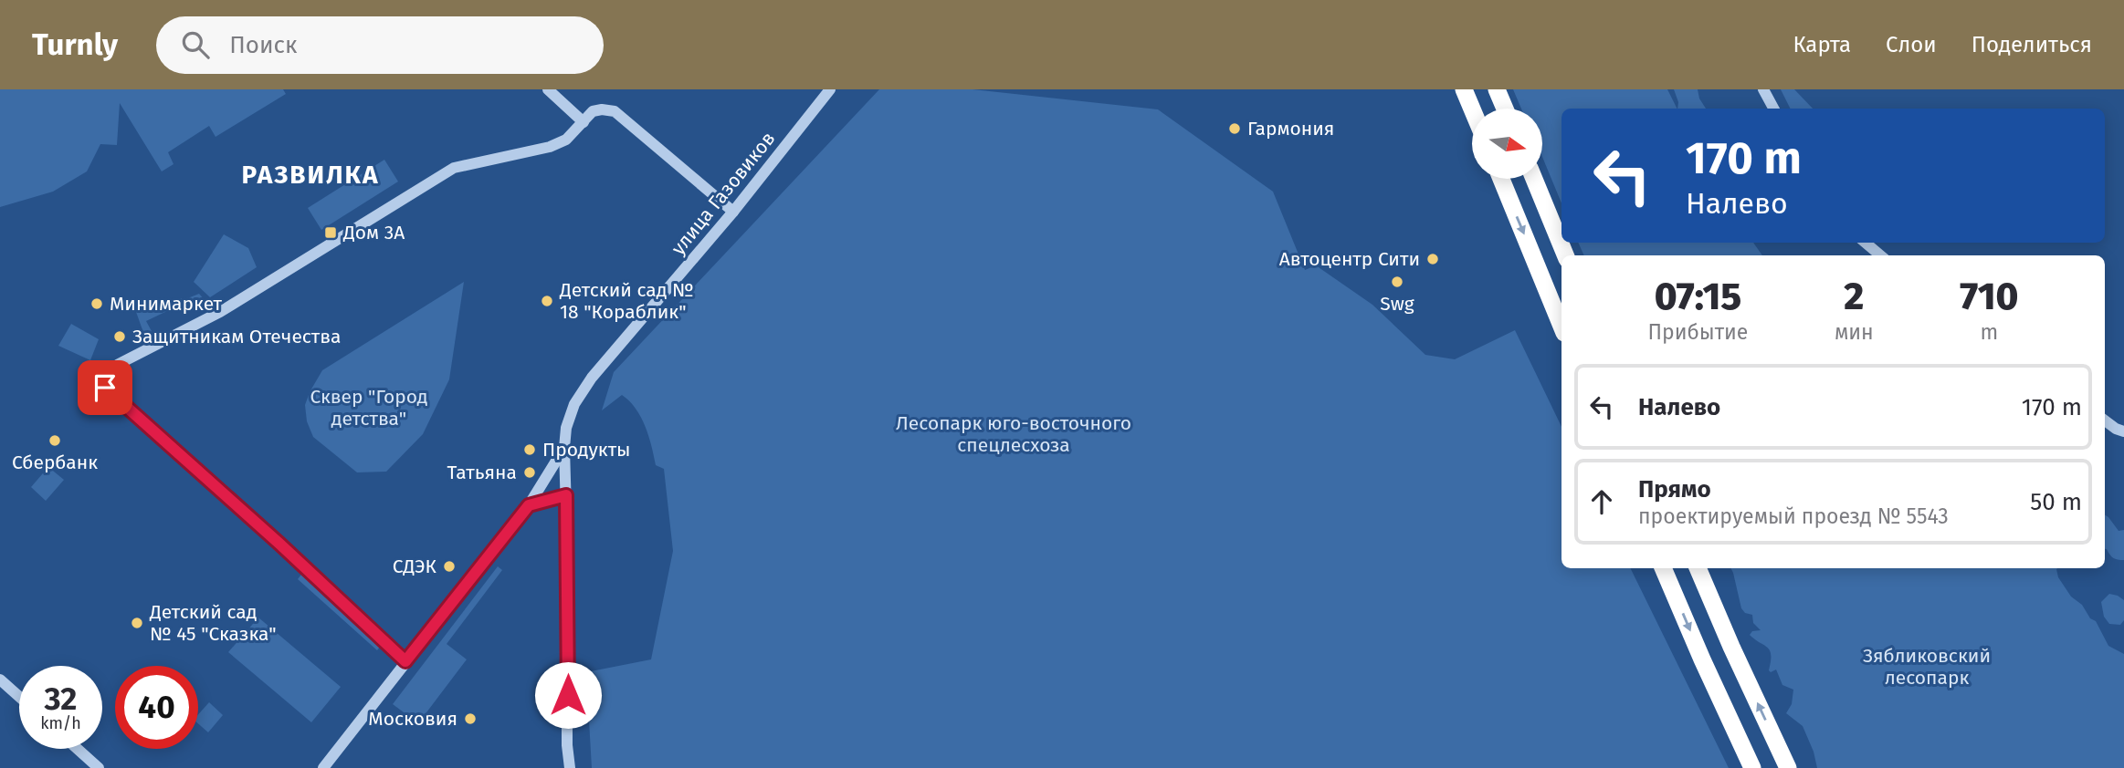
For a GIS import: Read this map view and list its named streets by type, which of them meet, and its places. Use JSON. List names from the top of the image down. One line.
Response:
{"streets":{"street":["улица Газовиков"]},"districts":["РАЗВИЛКА"],"parks":["Сквер \"Город детства\"","Лесопарк юго-восточного спецлесхоза","Зябликовский лесопарк"],"places":{"other":["Гармония","Автоцентр Сити","Swg","Детский сад № 18 \"Кораблик\"","Минимаркет","Защитникам Отечества","Сбербанк","Продукты","Татьяна","СДЭК","Детский сад № 45 \"Сказка\"","Московия"],"transit":["Дом 3А"]},"north":"right","page":{"header":"Turnly","search":"Поиск","nav":["Карта","Слои","Поделиться"],"turn":["170 m","Налево"],"eta":["07:15","Прибытие","2","мин","710","m"],"list":[{"name":"Налево","value":"170 m"},{"name":"Прямо","note":"проектируемый проезд № 5543","value":"50 m"}],"speed":"32 km/h","limit":"40"}}
